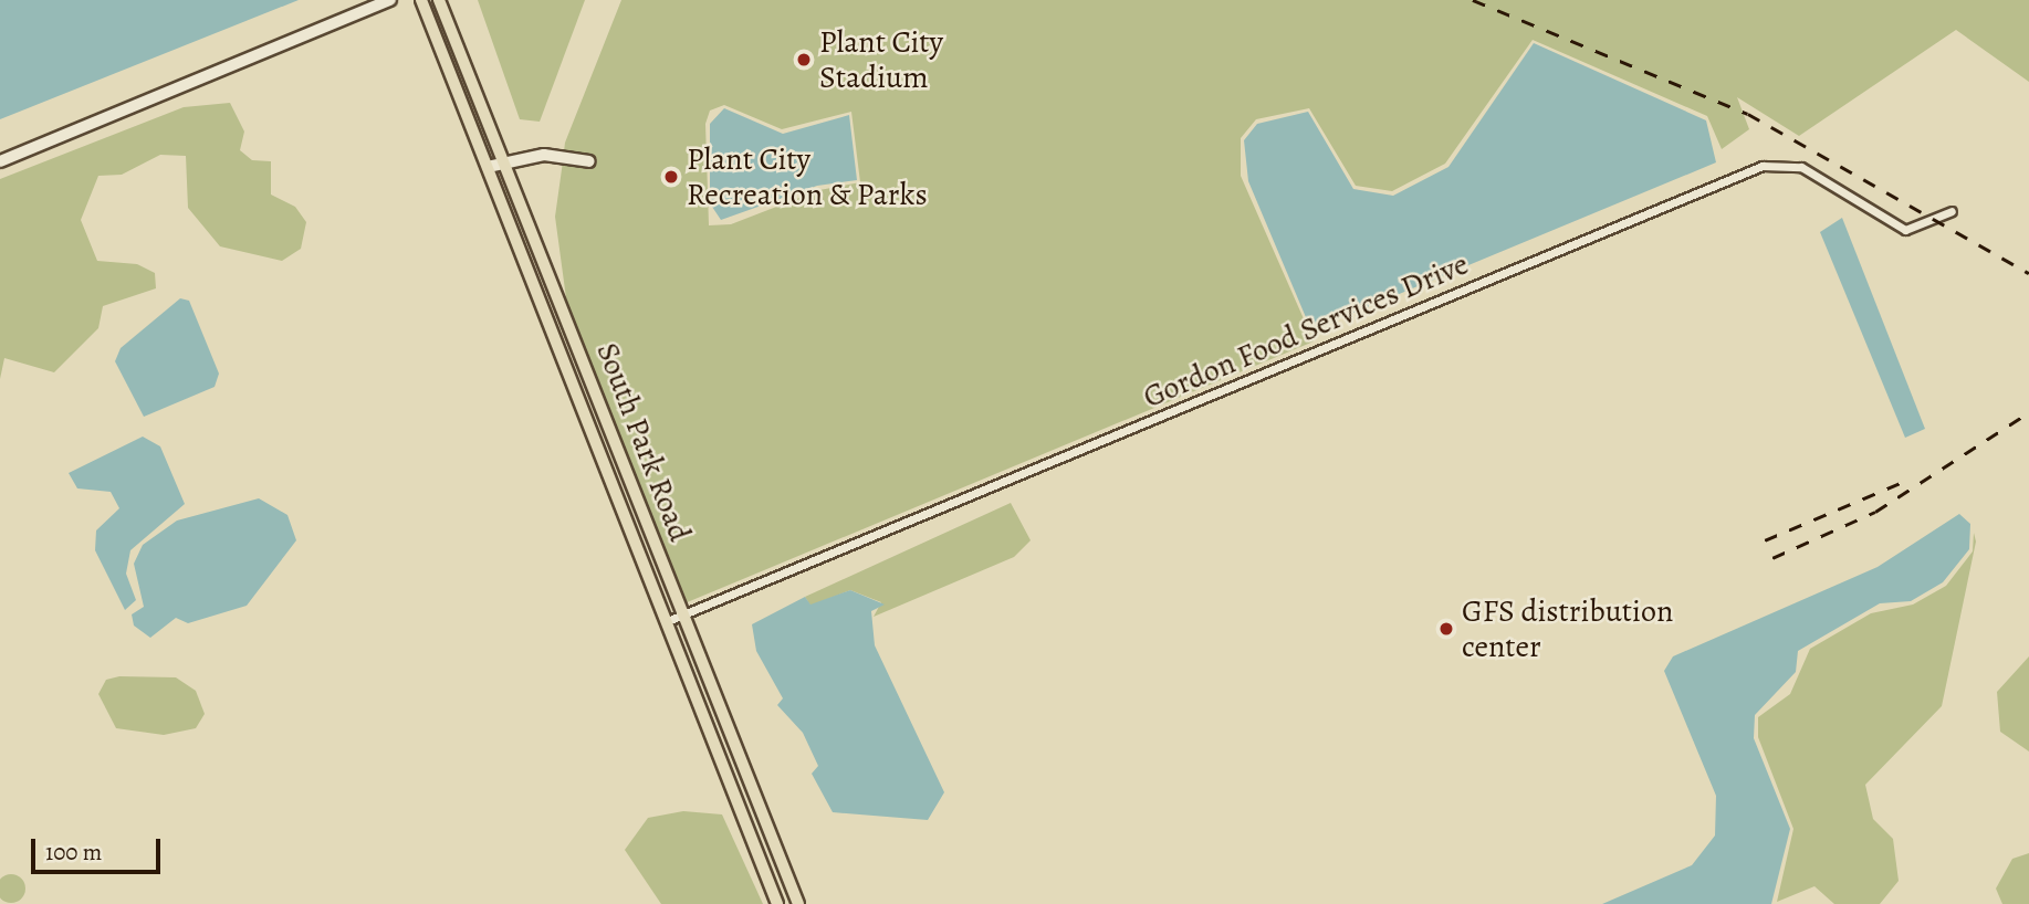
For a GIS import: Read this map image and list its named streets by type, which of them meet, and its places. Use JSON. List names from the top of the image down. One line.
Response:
{"streets":{"main road":["South Park Road"],"street":["Gordon Food Services Drive"]},"crossings":[["Gordon Food Services Drive","South Park Road"]],"places":["Plant City Stadium","Plant City Recreation & Parks","GFS distribution center"],"scale_bar":"100 m"}
